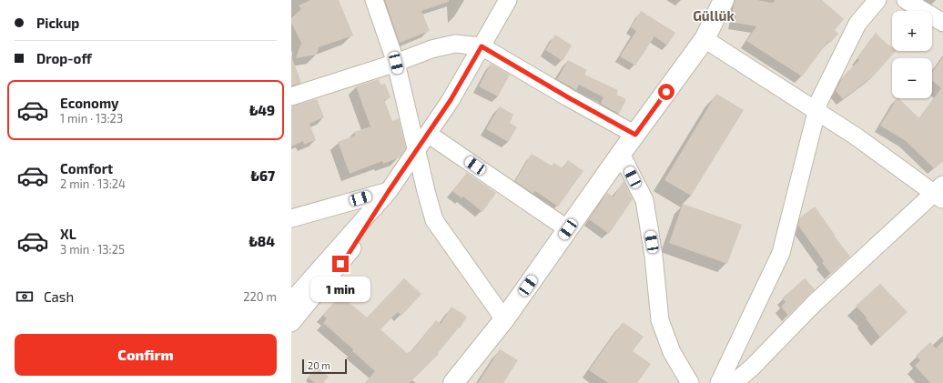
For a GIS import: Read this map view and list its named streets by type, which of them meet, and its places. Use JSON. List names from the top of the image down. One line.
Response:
{"districts":["Güllük"],"scale_bar":"20 m","page":{"banner":["Pickup","Drop-off"],"map_buttons":["+","−"],"list":[{"name":"Economy","note":"1 min · 13:23","value":"₺49"},{"name":"Comfort","note":"2 min · 13:24","value":"₺67"},{"name":"XL","note":"3 min · 13:25","value":"₺84"}],"pay":["Cash","220 m"],"bubble":"1 min","buttons":"Confirm","scale":"20 m"}}
